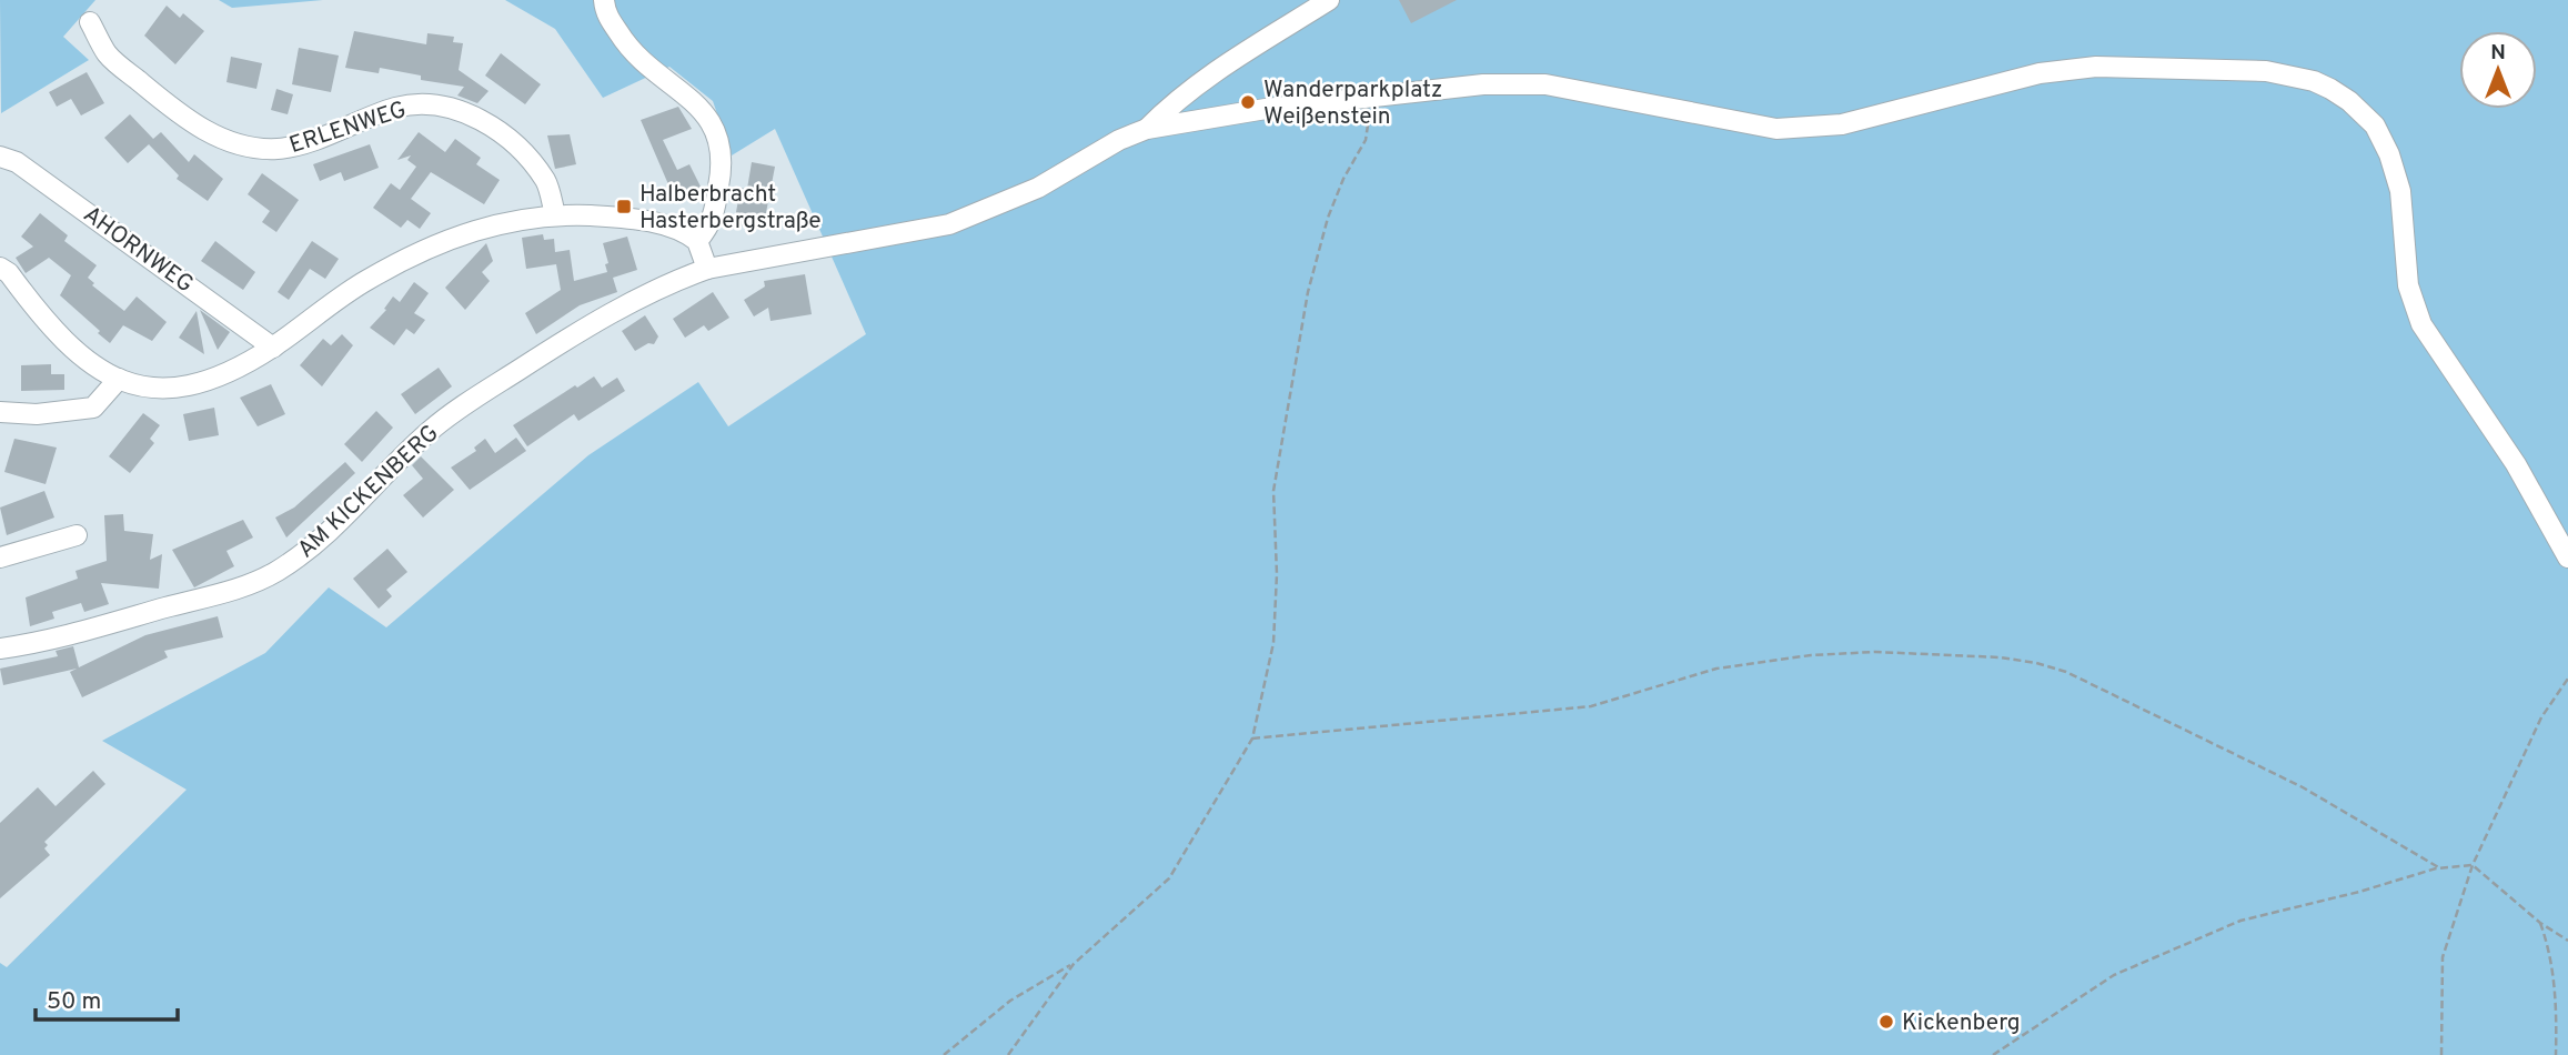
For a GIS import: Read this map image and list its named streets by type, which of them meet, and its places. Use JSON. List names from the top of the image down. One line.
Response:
{"streets":{"street":["ERLENWEG","AHORNWEG","AM KICKENBERG"]},"places":{"other":["Wanderparkplatz Weißenstein","Kickenberg"],"transit":["Halberbracht Hasterbergstraße"]},"scale_bar":"50 m","north":"top"}
